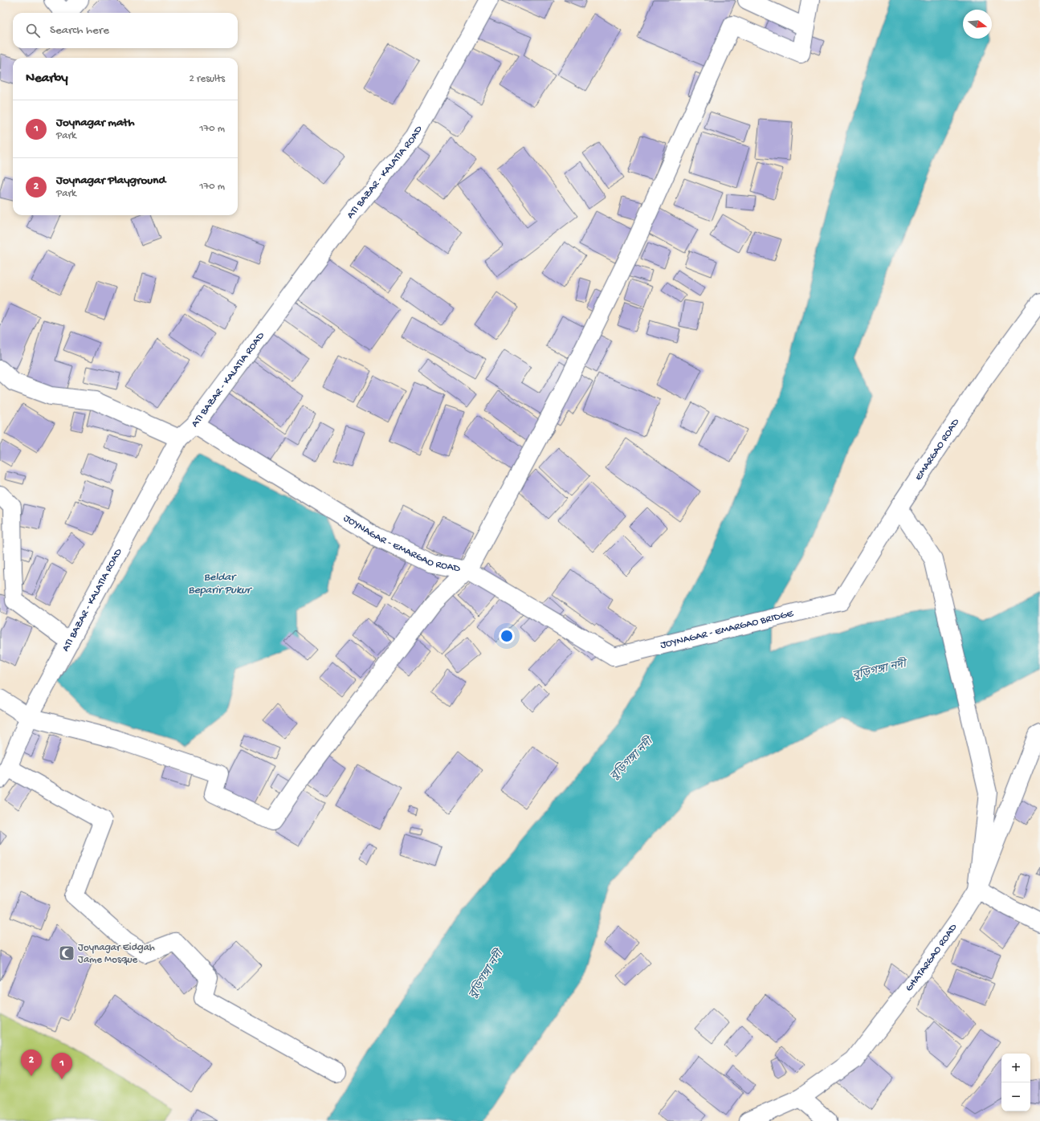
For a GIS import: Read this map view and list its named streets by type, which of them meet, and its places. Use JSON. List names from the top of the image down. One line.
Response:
{"streets":{"street":["ATI BAZAR - KALATIA ROAD","EMARGAO ROAD","JOYNAGAR - EMARGAO ROAD","JOYNAGAR - EMARGAO BRIDGE","GHATARGAO ROAD"]},"crossings":[["ATI BAZAR - KALATIA ROAD","JOYNAGAR - EMARGAO ROAD"],["EMARGAO ROAD","JOYNAGAR - EMARGAO BRIDGE"],["JOYNAGAR - EMARGAO ROAD","JOYNAGAR - EMARGAO BRIDGE"]],"water":["Beldar Beparir Pukur","বুড়িগঙ্গা নদী"],"places":{"mosque":["Joynagar Eidgah Jame Mosque"]},"north":"right","page":{"search":"Search here","heading":["Nearby","2 results"],"list":[{"mark":"1","name":"Joynagar math","note":"Park","value":"170 m"},{"mark":"2","name":"Joynagar Playground","note":"Park","value":"170 m"}],"pins":["2","1"],"map_buttons":["+","−"]}}
